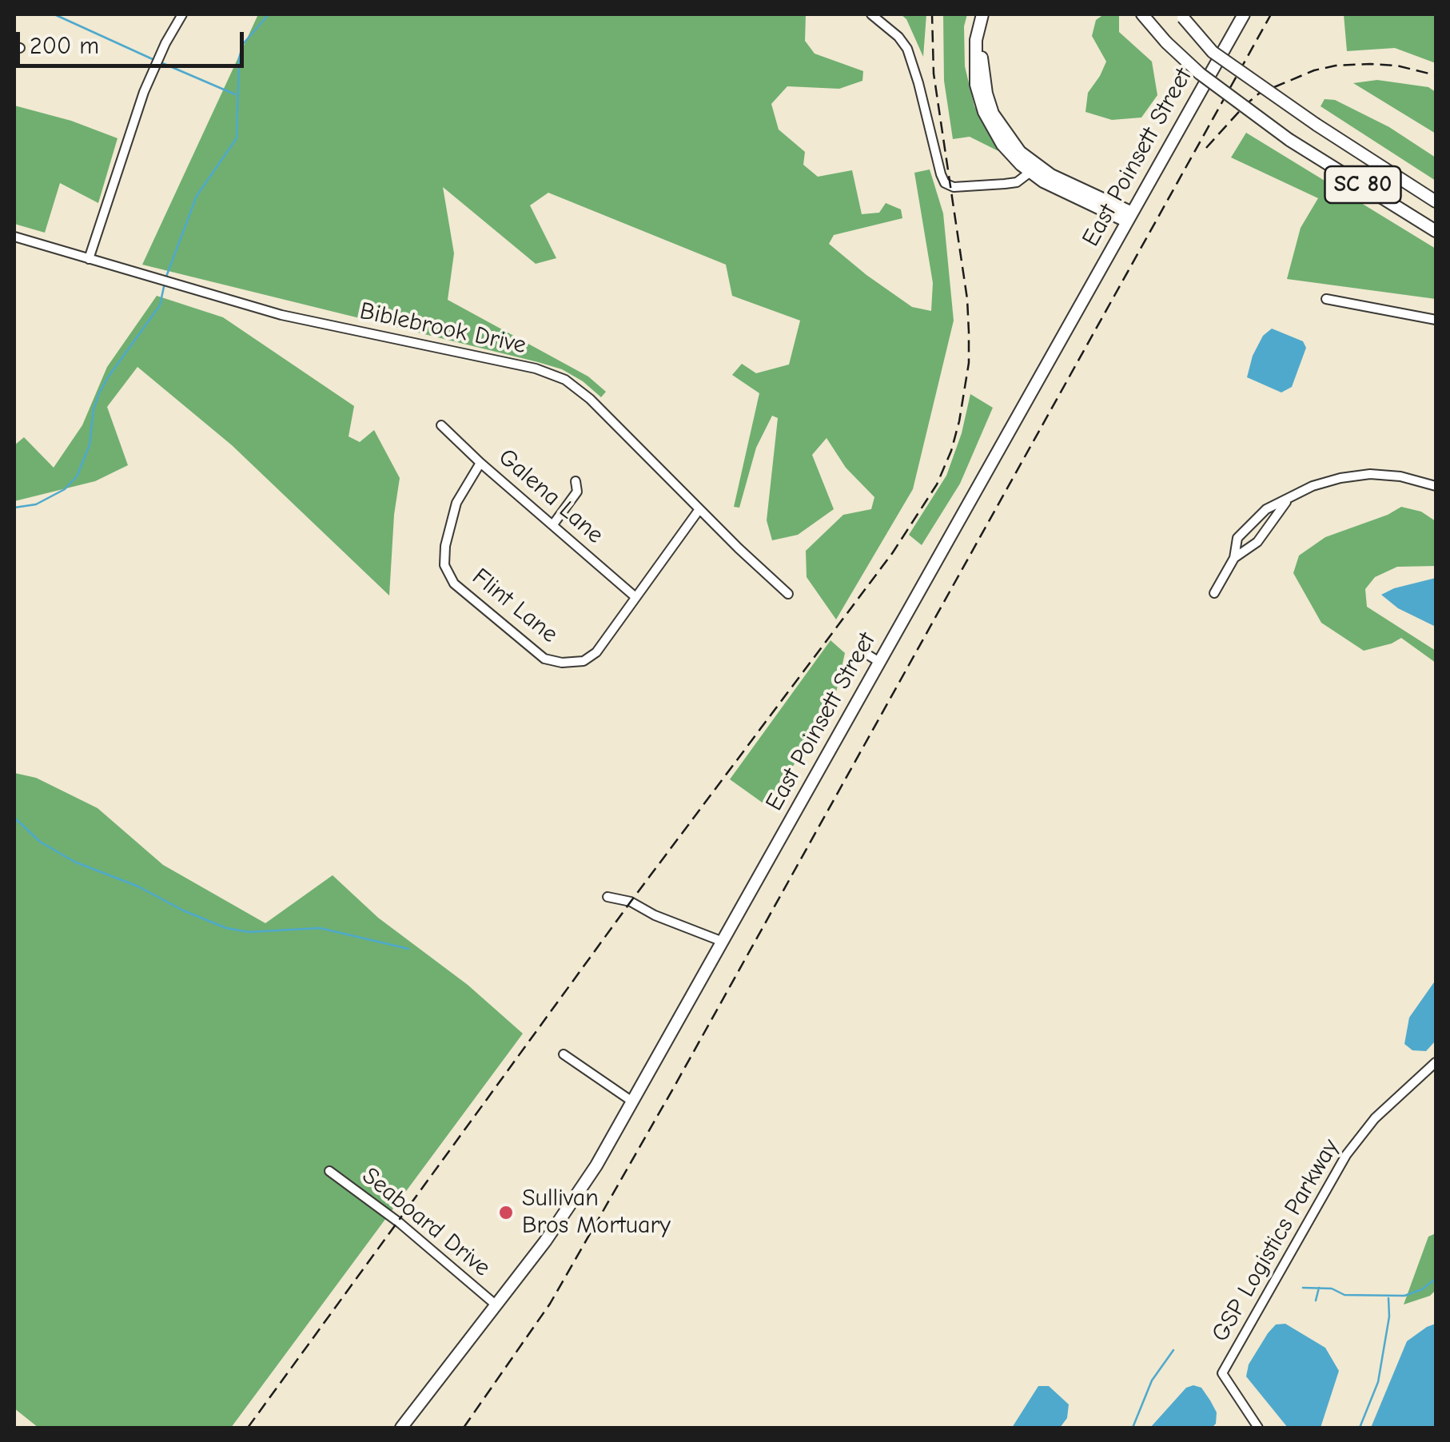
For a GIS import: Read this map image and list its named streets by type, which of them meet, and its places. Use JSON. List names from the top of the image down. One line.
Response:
{"streets":{"main road":["East Poinsett Street","SC 80"],"street":["Biblebrook Drive","Galena Lane","Flint Lane","Seaboard Drive","GSP Logistics Parkway"]},"crossings":[["East Poinsett Street","Seaboard Drive"],["Biblebrook Drive","Flint Lane"],["Galena Lane","Flint Lane"]],"places":["Sullivan Bros Mortuary"],"scale_bar":"200 m"}
